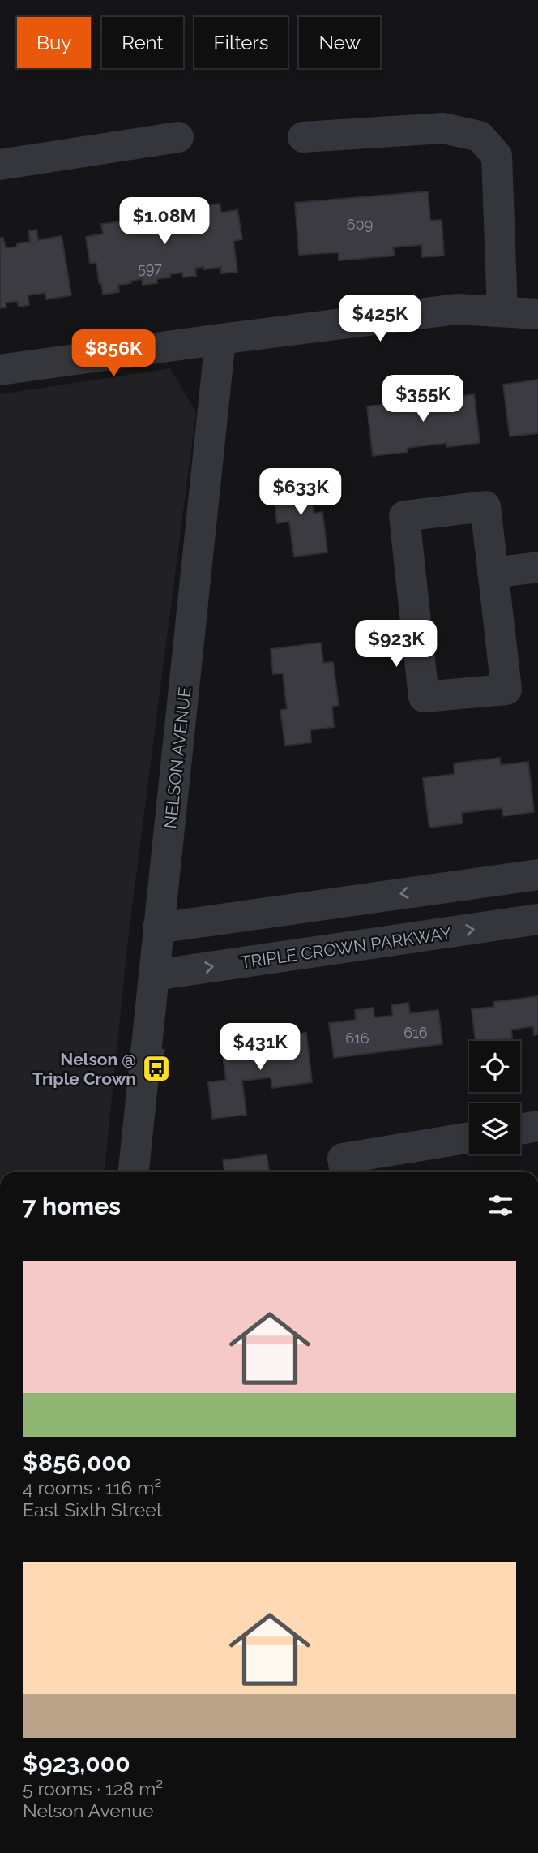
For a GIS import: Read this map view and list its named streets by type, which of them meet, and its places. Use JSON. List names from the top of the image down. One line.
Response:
{"streets":{"street":["NELSON AVENUE","TRIPLE CROWN PARKWAY"]},"crossings":[["NELSON AVENUE","TRIPLE CROWN PARKWAY"]],"places":{"bus stop":["Nelson @ Triple Crown"]},"house_numbers":["609","597","616","616"],"page":{"chip":["Buy","Rent","Filters","New"],"price":["$1.08M","$425K","$856K","$355K","$633K","$923K","$431K"],"heading":"7 homes","list":[{"name":"$856,000","note":"4 rooms · 116 m² · East Sixth Street"},{"name":"$923,000","note":"5 rooms · 128 m² · Nelson Avenue"}]}}
